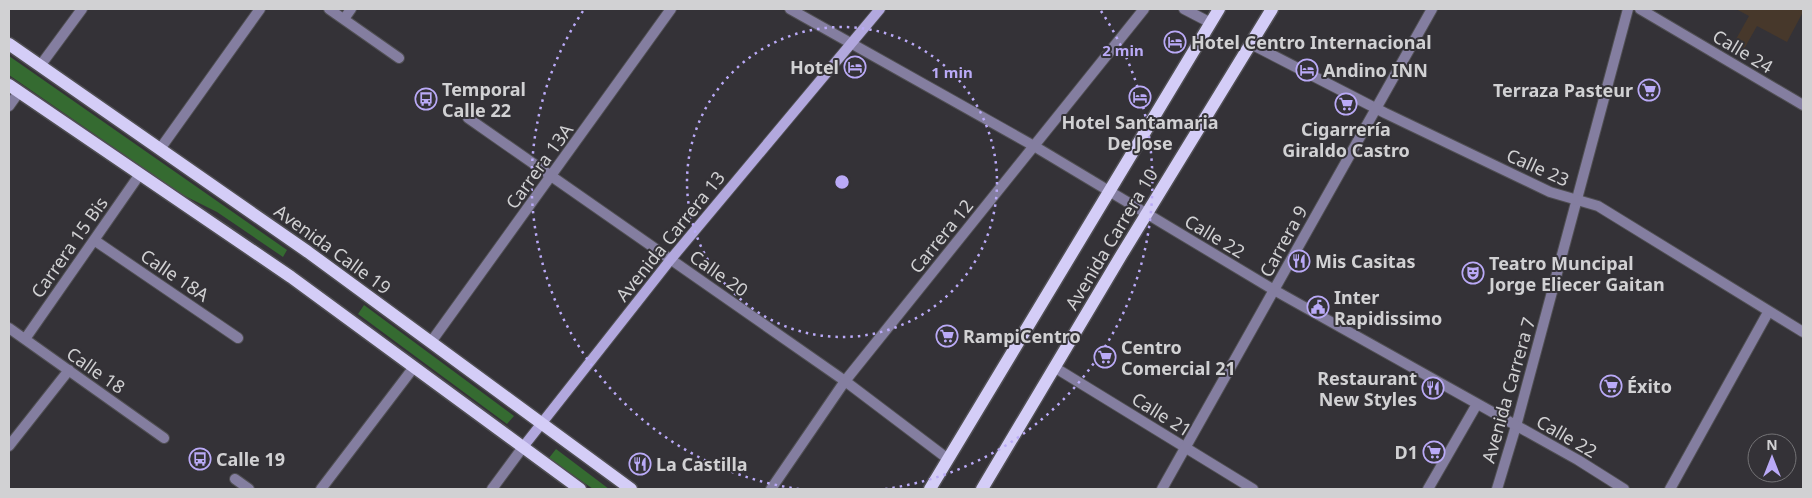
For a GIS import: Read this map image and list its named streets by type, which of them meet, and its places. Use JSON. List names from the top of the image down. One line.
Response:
{"streets":{"main road":["Avenida Carrera 13","Avenida Carrera 10","Avenida Calle 19"],"street":["Calle 24","Carrera 13A","Calle 23","Carrera 12","Calle 22","Carrera 9","Carrera 15 Bis","Calle 20","Calle 18A","Calle 18","Avenida Carrera 7","Calle 21"]},"crossings":[["Carrera 13A","Avenida Calle 19"],["Carrera 13A","Calle 20"],["Calle 23","Avenida Carrera 10"],["Calle 23","Carrera 9"],["Calle 23","Avenida Carrera 7"],["Avenida Carrera 13","Calle 22"],["Avenida Carrera 13","Avenida Calle 19"],["Avenida Carrera 13","Calle 20"],["Carrera 12","Calle 22"],["Carrera 12","Calle 20"],["Calle 22","Avenida Carrera 10"],["Calle 22","Carrera 9"],["Calle 22","Avenida Carrera 7"],["Avenida Carrera 10","Calle 20"],["Avenida Carrera 10","Calle 21"],["Carrera 9","Calle 21"],["Carrera 15 Bis","Calle 18A"],["Carrera 15 Bis","Calle 18"]],"places":{"hotel":["Hotel Centro Internacional","Hotel","Andino INN","Hotel Santamaria De Jose"],"supermarket":["Terraza Pasteur","Cigarrería Giraldo Castro","RampiCentro","Centro Comercial 21","Éxito","D1"],"bus stop":["Temporal Calle 22","Calle 19"],"restaurant":["Mis Casitas","Restaurant New Styles","La Castilla"],"theatre":["Teatro Muncipal Jorge Eliecer Gaitan"],"public building":["Inter Rapidissimo"]},"north":"top","rings":["2 min","1 min"]}
